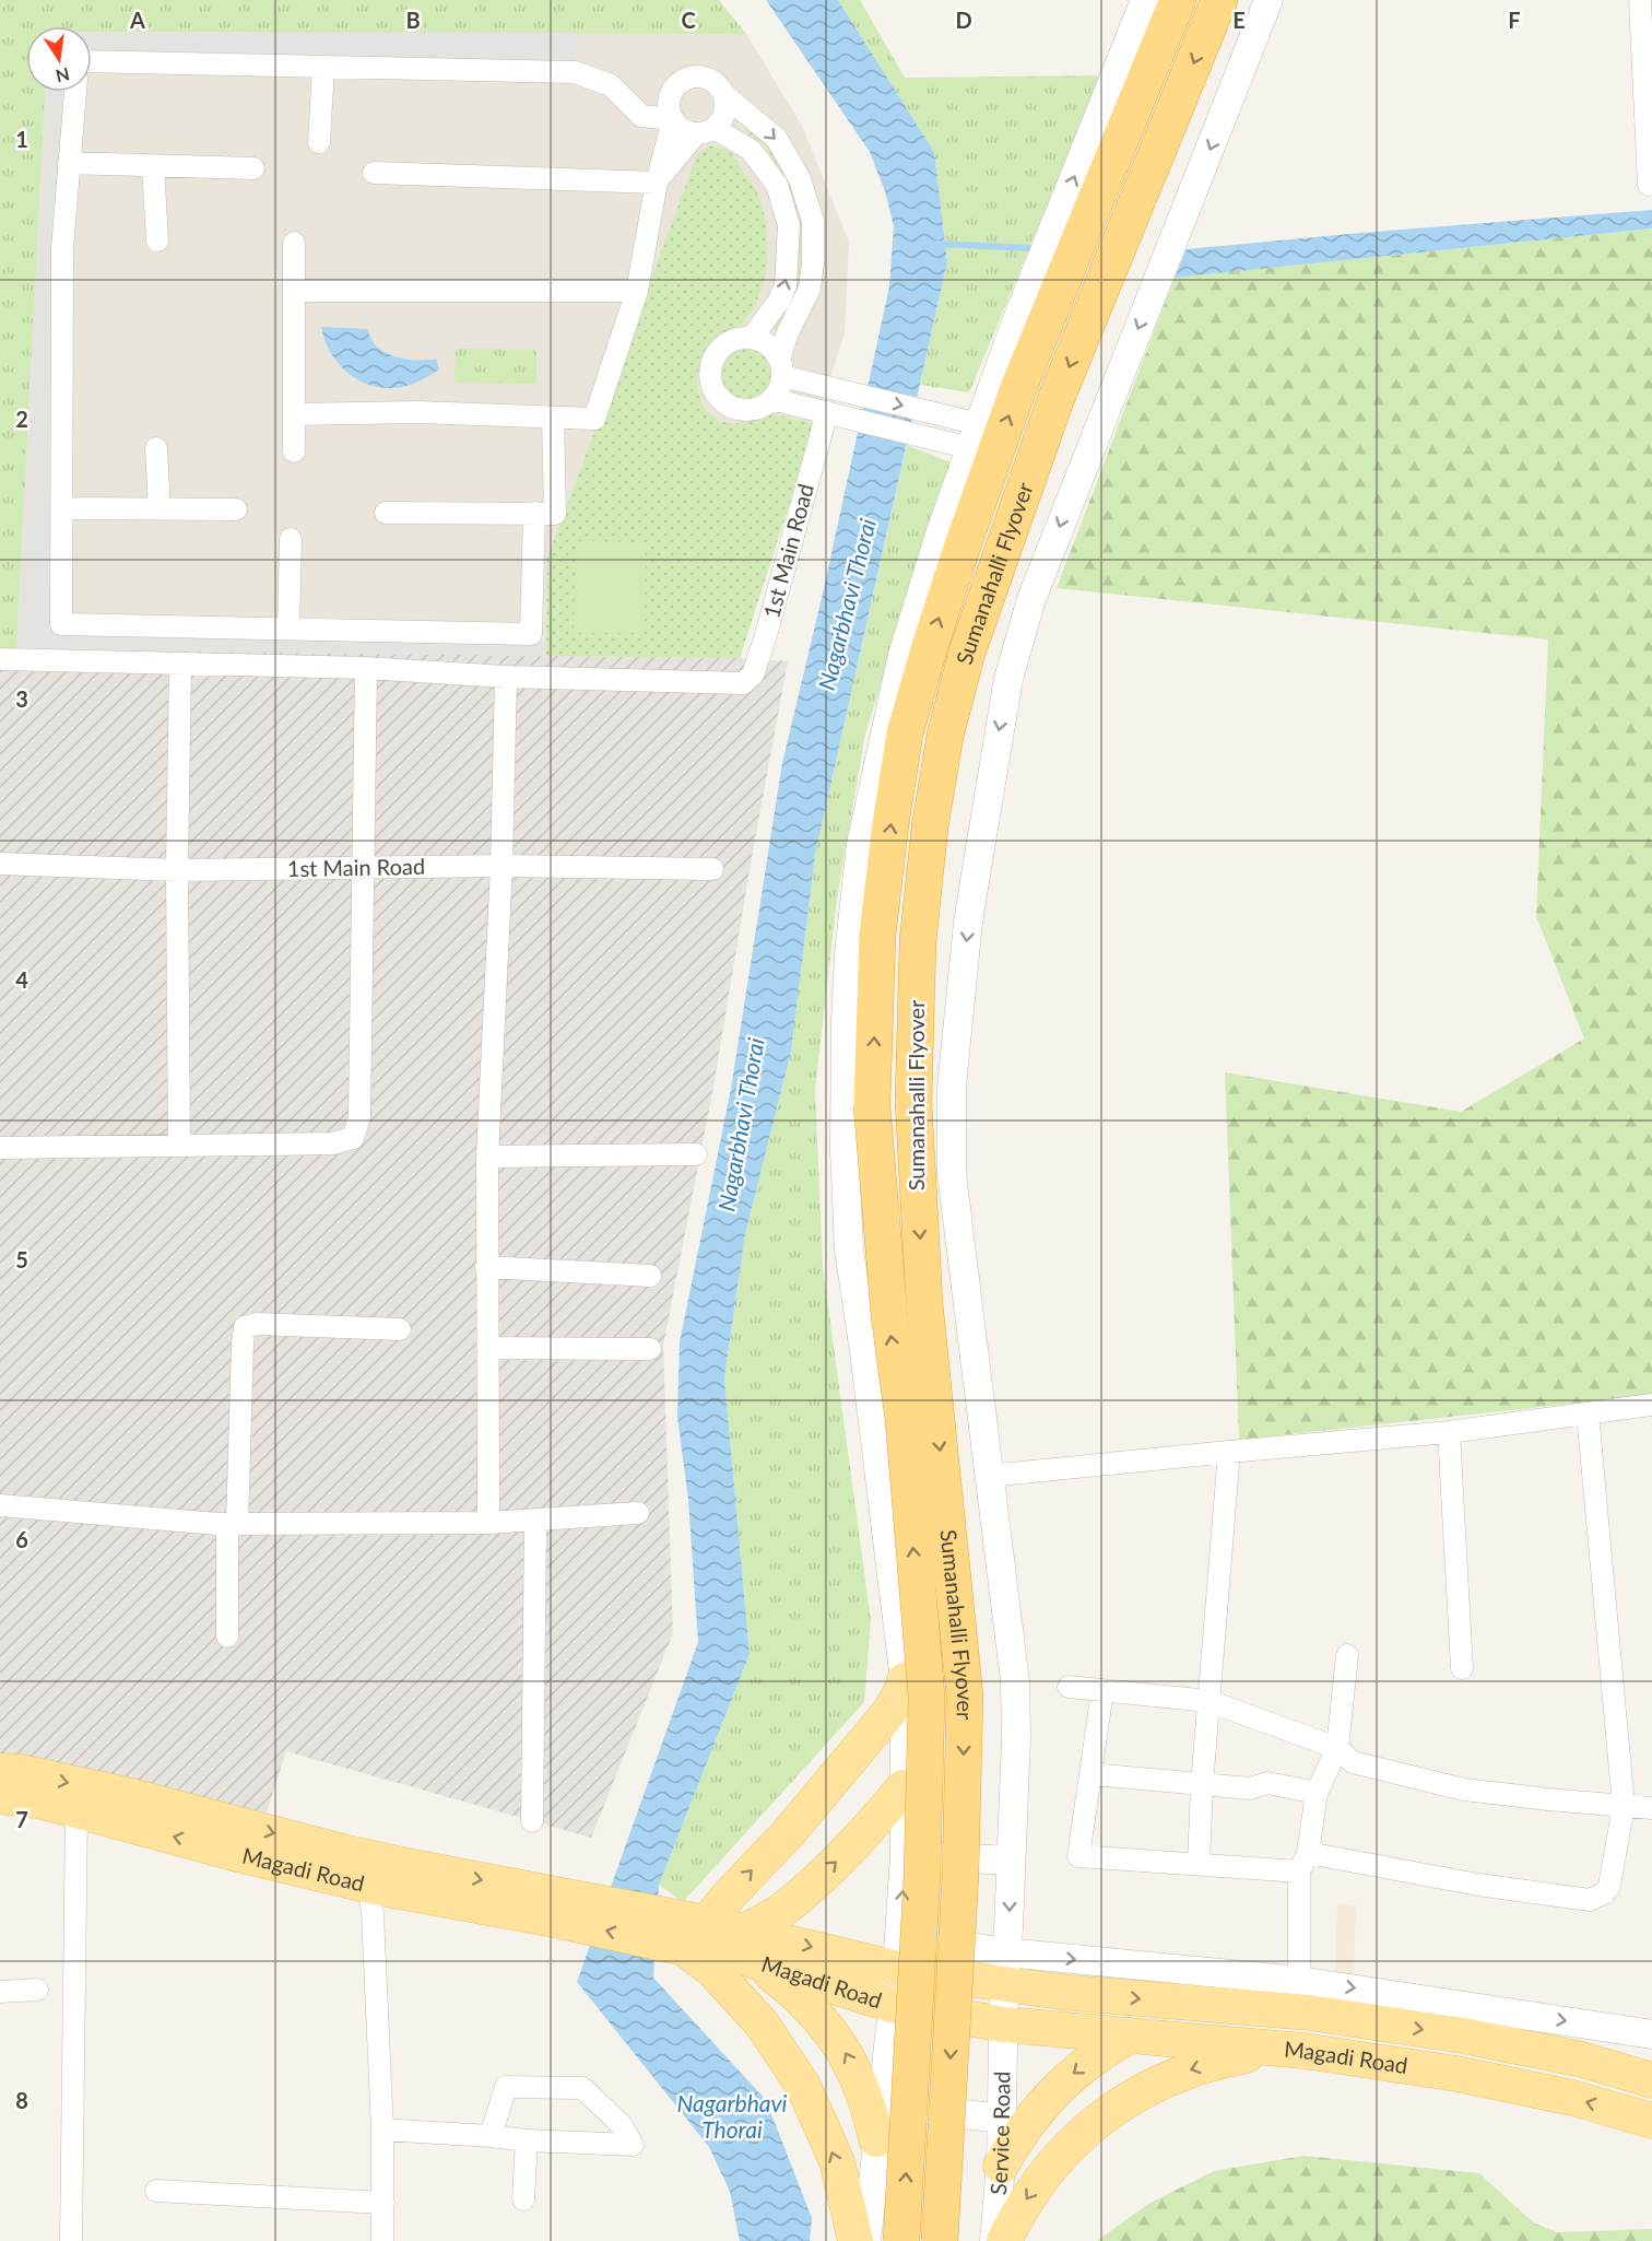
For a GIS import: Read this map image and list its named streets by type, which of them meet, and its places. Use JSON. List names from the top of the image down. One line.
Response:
{"streets":{"highway":["Sumanahalli Flyover"],"main road":["Magadi Road"],"street":["1st Main Road","Service Road"]},"crossings":[["Magadi Road","Service Road"]],"water":["Nagarbhavi Thorai"],"north":"bottom","grid":{"columns":["A","B","C","D","E","F"],"rows":["1","2","3","4","5","6","7","8"]}}
